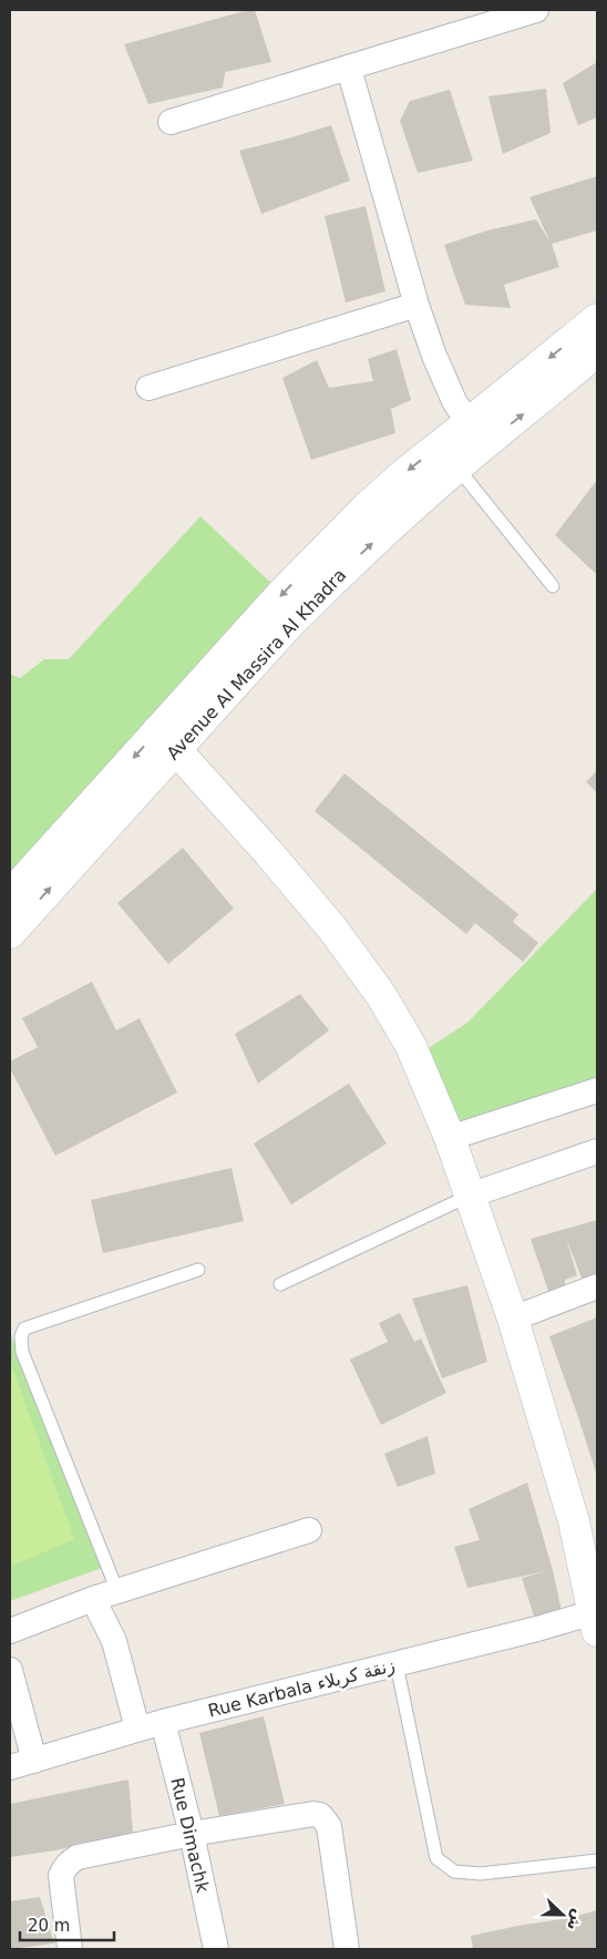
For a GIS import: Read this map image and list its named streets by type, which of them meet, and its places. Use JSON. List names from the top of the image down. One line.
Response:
{"streets":{"main road":["Avenue Al Massira Al Khadra"],"street":["Rue Karbala زنقة كربلاء","Rue Dimachk"]},"crossings":[["Rue Karbala زنقة كربلاء","Rue Dimachk"]],"scale_bar":"20 m","north":"right"}
